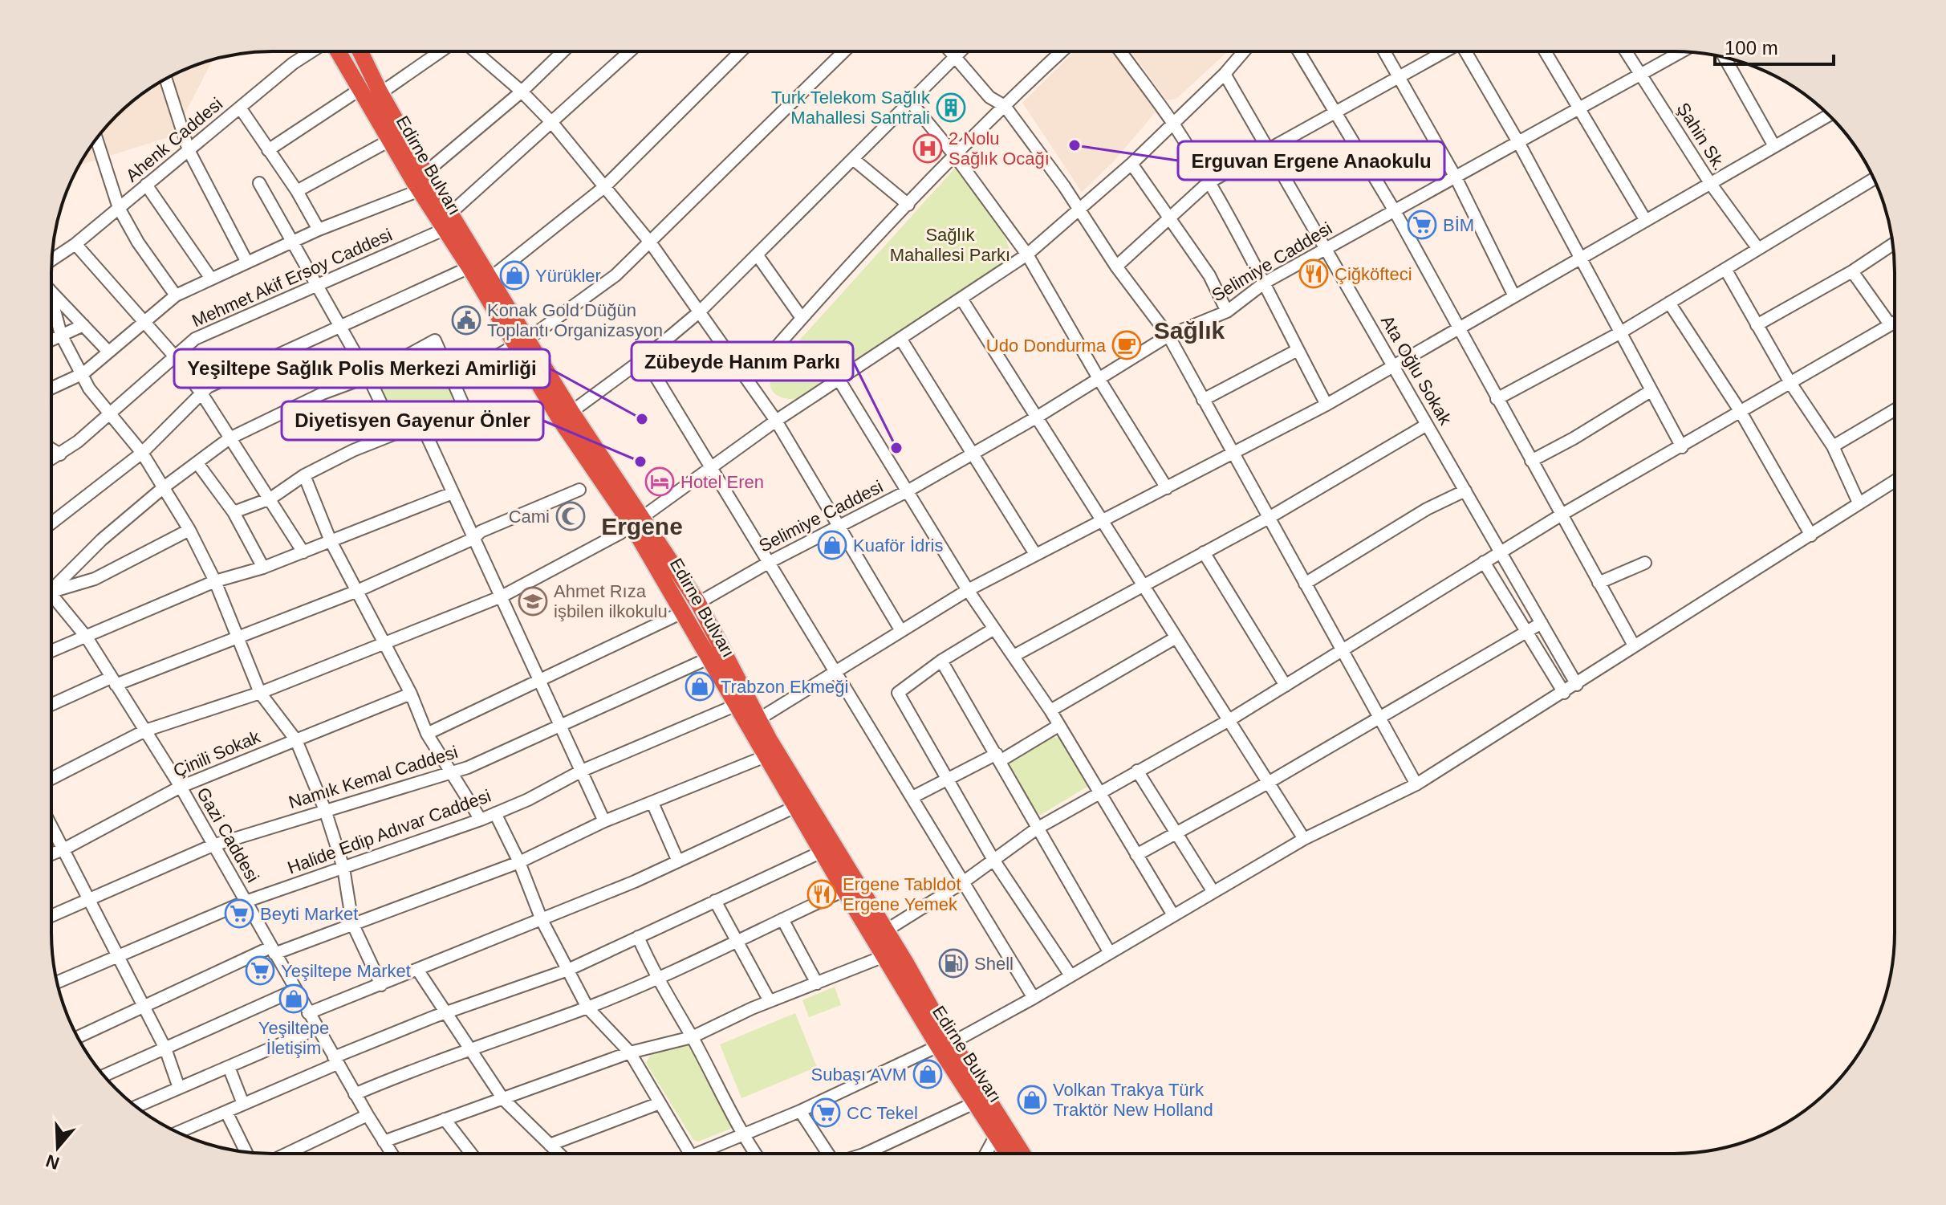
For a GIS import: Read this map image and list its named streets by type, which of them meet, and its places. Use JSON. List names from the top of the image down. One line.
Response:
{"streets":{"highway":["Edirne Bulvarı"],"street":["Şahin Sk.","Ahenk Caddesi","Selimiye Caddesi","Mehmet Akif Ersoy Caddesi","Ata Oğlu Sokak","Çinili Sokak","Namık Kemal Caddesi","Halide Edip Adıvar Caddesi","Gazi Caddesi"]},"crossings":[["Şahin Sk.","Selimiye Caddesi"],["Edirne Bulvarı","Selimiye Caddesi"],["Edirne Bulvarı","Mehmet Akif Ersoy Caddesi"],["Edirne Bulvarı","Namık Kemal Caddesi"],["Edirne Bulvarı","Halide Edip Adıvar Caddesi"],["Selimiye Caddesi","Ata Oğlu Sokak"],["Çinili Sokak","Gazi Caddesi"],["Namık Kemal Caddesi","Gazi Caddesi"],["Halide Edip Adıvar Caddesi","Gazi Caddesi"]],"districts":["Sağlık","Ergene"],"parks":["Sağlık Mahallesi Parkı"],"places":{"building":["Turk Telekom Sağlık Mahallesi Santrali"],"other":["Erguvan Ergene Anaokulu","Yeşiltepe Sağlık Polis Merkezi Amirliği","Zübeyde Hanım Parkı","Diyetisyen Gayenur Önler"],"hospital":["2 Nolu Sağlık Ocağı"],"supermarket":["BİM","Beyti Market","Yeşiltepe Market","CC Tekel"],"restaurant":["Çiğköfteci","Ergene Tabldot Ergene Yemek"],"shop":["Yürükler","Kuaför İdris","Trabzon Ekmeği","Yeşiltepe İletişim","Subaşı AVM","Volkan Trakya Türk Traktör New Holland"],"public building":["Konak Gold Düğün Toplantı Organizasyon"],"cafe":["Udo Dondurma"],"hotel":["Hotel Eren"],"mosque":["Cami"],"school or university":["Ahmet Rıza işbilen ilkokulu"],"fuel station":["Shell"]},"scale_bar":"100 m","north":"bottom"}
